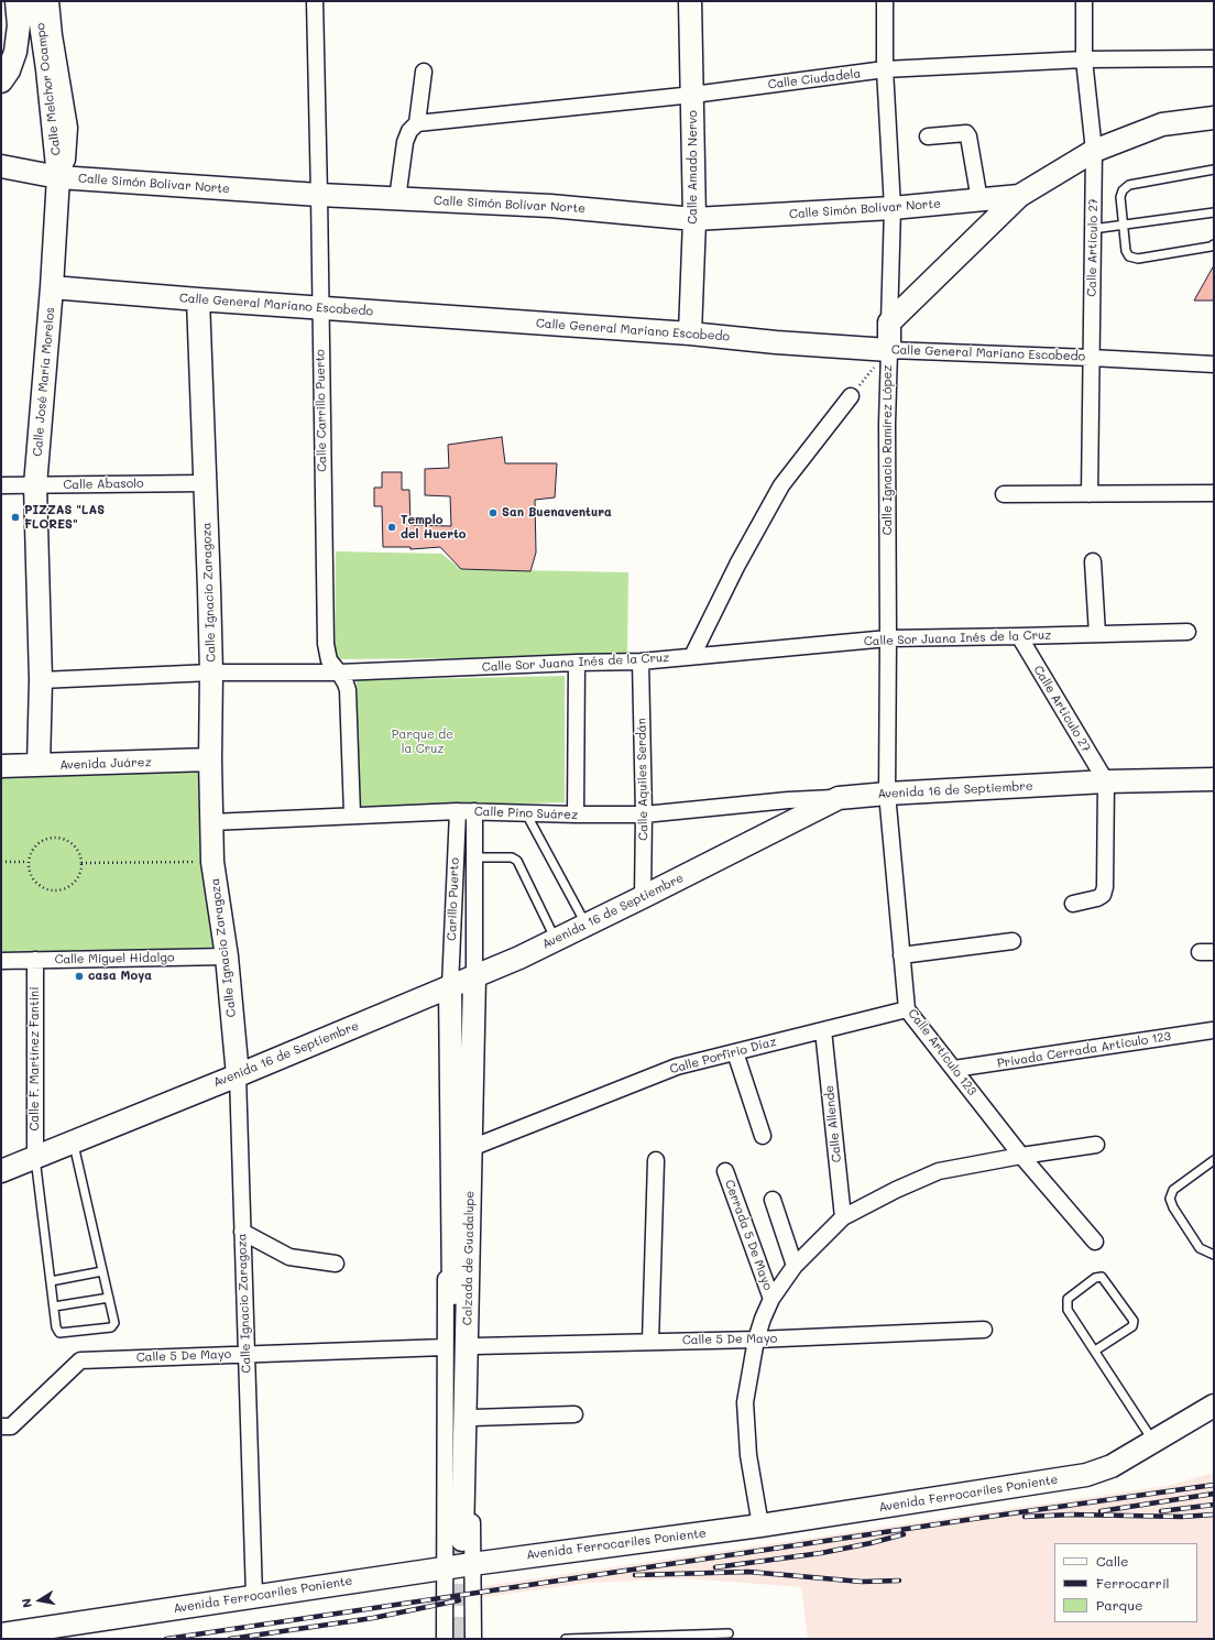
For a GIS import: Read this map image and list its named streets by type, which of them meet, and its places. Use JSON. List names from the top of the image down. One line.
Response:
{"streets":{"main road":["Calle Melchor Ocampo","Calle Amado Nervo","Calle Simón Bolívar Norte","Calle General Mariano Escobedo","Calle José María Morelos","Calle Ignacio Ramírez López","Calle Ignacio Zaragoza","Avenida Juárez","Avenida 16 de Septiembre","Calzada de Guadalupe","Avenida Ferrocariles Poniente"],"street":["Calle Ciudadela","Calle Artículo 27","Calle Carrillo Puerto","Calle Abasolo","Calle Sor Juana Inés de la Cruz","Calle Aquiles Serdán","Calle Pino Suárez","Carillo Puerto","Calle Miguel Hidalgo","Privada Cerrada Artículo 123","Calle Artículo 123","Calle Porfirio Díaz","Calle F. Martínez Fantini","Calle Allende","Cerrada 5 De Mayo","Calle 5 De Mayo"]},"crossings":[["Calle Ciudadela","Calle Amado Nervo"],["Calle Ciudadela","Calle Artículo 27"],["Calle Ciudadela","Calle Ignacio Ramírez López"],["Calle Melchor Ocampo","Calle Simón Bolívar Norte"],["Calle Melchor Ocampo","Calle José María Morelos"],["Calle Amado Nervo","Calle Simón Bolívar Norte"],["Calle Amado Nervo","Calle General Mariano Escobedo"],["Calle Simón Bolívar Norte","Calle José María Morelos"],["Calle Simón Bolívar Norte","Calle Carrillo Puerto"],["Calle Simón Bolívar Norte","Calle Ignacio Ramírez López"],["Calle Artículo 27","Calle General Mariano Escobedo"],["Calle Artículo 27","Calle Sor Juana Inés de la Cruz"],["Calle Artículo 27","Avenida 16 de Septiembre"],["Calle General Mariano Escobedo","Calle José María Morelos"],["Calle General Mariano Escobedo","Calle Carrillo Puerto"],["Calle General Mariano Escobedo","Calle Ignacio Ramírez López"],["Calle General Mariano Escobedo","Calle Ignacio Zaragoza"],["Calle José María Morelos","Calle Abasolo"],["Calle José María Morelos","Calle Sor Juana Inés de la Cruz"],["Calle José María Morelos","Avenida Juárez"],["Calle Carrillo Puerto","Calle Sor Juana Inés de la Cruz"],["Calle Carrillo Puerto","Calle Pino Suárez"],["Calle Ignacio Ramírez López","Calle Sor Juana Inés de la Cruz"],["Calle Ignacio Ramírez López","Avenida 16 de Septiembre"],["Calle Ignacio Ramírez López","Calle Artículo 123"],["Calle Abasolo","Calle Ignacio Zaragoza"],["Calle Ignacio Zaragoza","Calle Sor Juana Inés de la Cruz"],["Calle Ignacio Zaragoza","Avenida Juárez"],["Calle Ignacio Zaragoza","Avenida 16 de Septiembre"],["Calle Ignacio Zaragoza","Calle Pino Suárez"],["Calle Ignacio Zaragoza","Calle Miguel Hidalgo"],["Calle Ignacio Zaragoza","Calle 5 De Mayo"],["Calle Ignacio Zaragoza","Avenida Ferrocariles Poniente"],["Calle Sor Juana Inés de la Cruz","Calle Aquiles Serdán"],["Calle Aquiles Serdán","Avenida 16 de Septiembre"],["Calle Aquiles Serdán","Calle Pino Suárez"],["Avenida 16 de Septiembre","Calle Pino Suárez"],["Avenida 16 de Septiembre","Carillo Puerto"],["Avenida 16 de Septiembre","Calle Artículo 123"],["Avenida 16 de Septiembre","Calle F. Martínez Fantini"],["Avenida 16 de Septiembre","Calzada de Guadalupe"],["Calle Pino Suárez","Carillo Puerto"],["Carillo Puerto","Calzada de Guadalupe"],["Calle Miguel Hidalgo","Calle F. Martínez Fantini"],["Privada Cerrada Artículo 123","Calle Artículo 123"],["Calle Artículo 123","Calle Porfirio Díaz"],["Calle Porfirio Díaz","Calle Allende"],["Calle Porfirio Díaz","Calzada de Guadalupe"]],"parks":["Parque de la Cruz"],"places":["San Buenaventura","PIZZAS \"LAS FLORES\"","Templo del Huerto","casa Moya"],"legend":["Calle","Ferrocarril","Parque"],"north":"left"}
